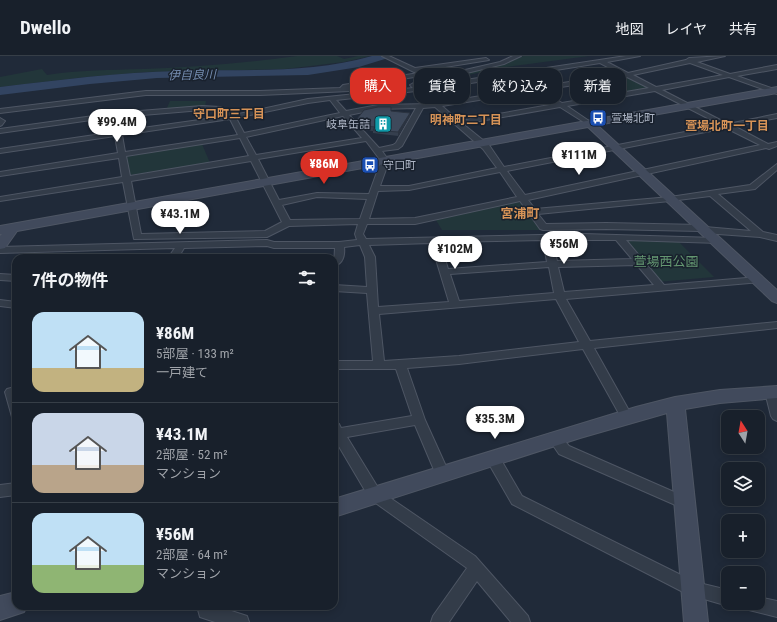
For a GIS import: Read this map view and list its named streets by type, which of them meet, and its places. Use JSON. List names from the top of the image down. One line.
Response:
{"districts":["守口町三丁目","明神町二丁目","萱場北町一丁目","宮浦町"],"water":["伊自良川"],"parks":["萱場西公園"],"places":{"bus stop":["萱場北町","守口町"],"building":["岐阜缶詰"]},"north":"top","page":{"header":"Dwello","nav":["地図","レイヤ","共有"],"chip":["購入","賃貸","絞り込み","新着"],"price":["¥99.4M","¥111M","¥86M","¥43.1M","¥56M","¥102M","¥35.3M"],"heading":"7件の物件","list":[{"name":"¥86M","note":"5部屋 · 133 m² · 一戸建て"},{"name":"¥43.1M","note":"2部屋 · 52 m² · マンション"},{"name":"¥56M","note":"2部屋 · 64 m² · マンション"}],"map_buttons":["+","−"]}}
